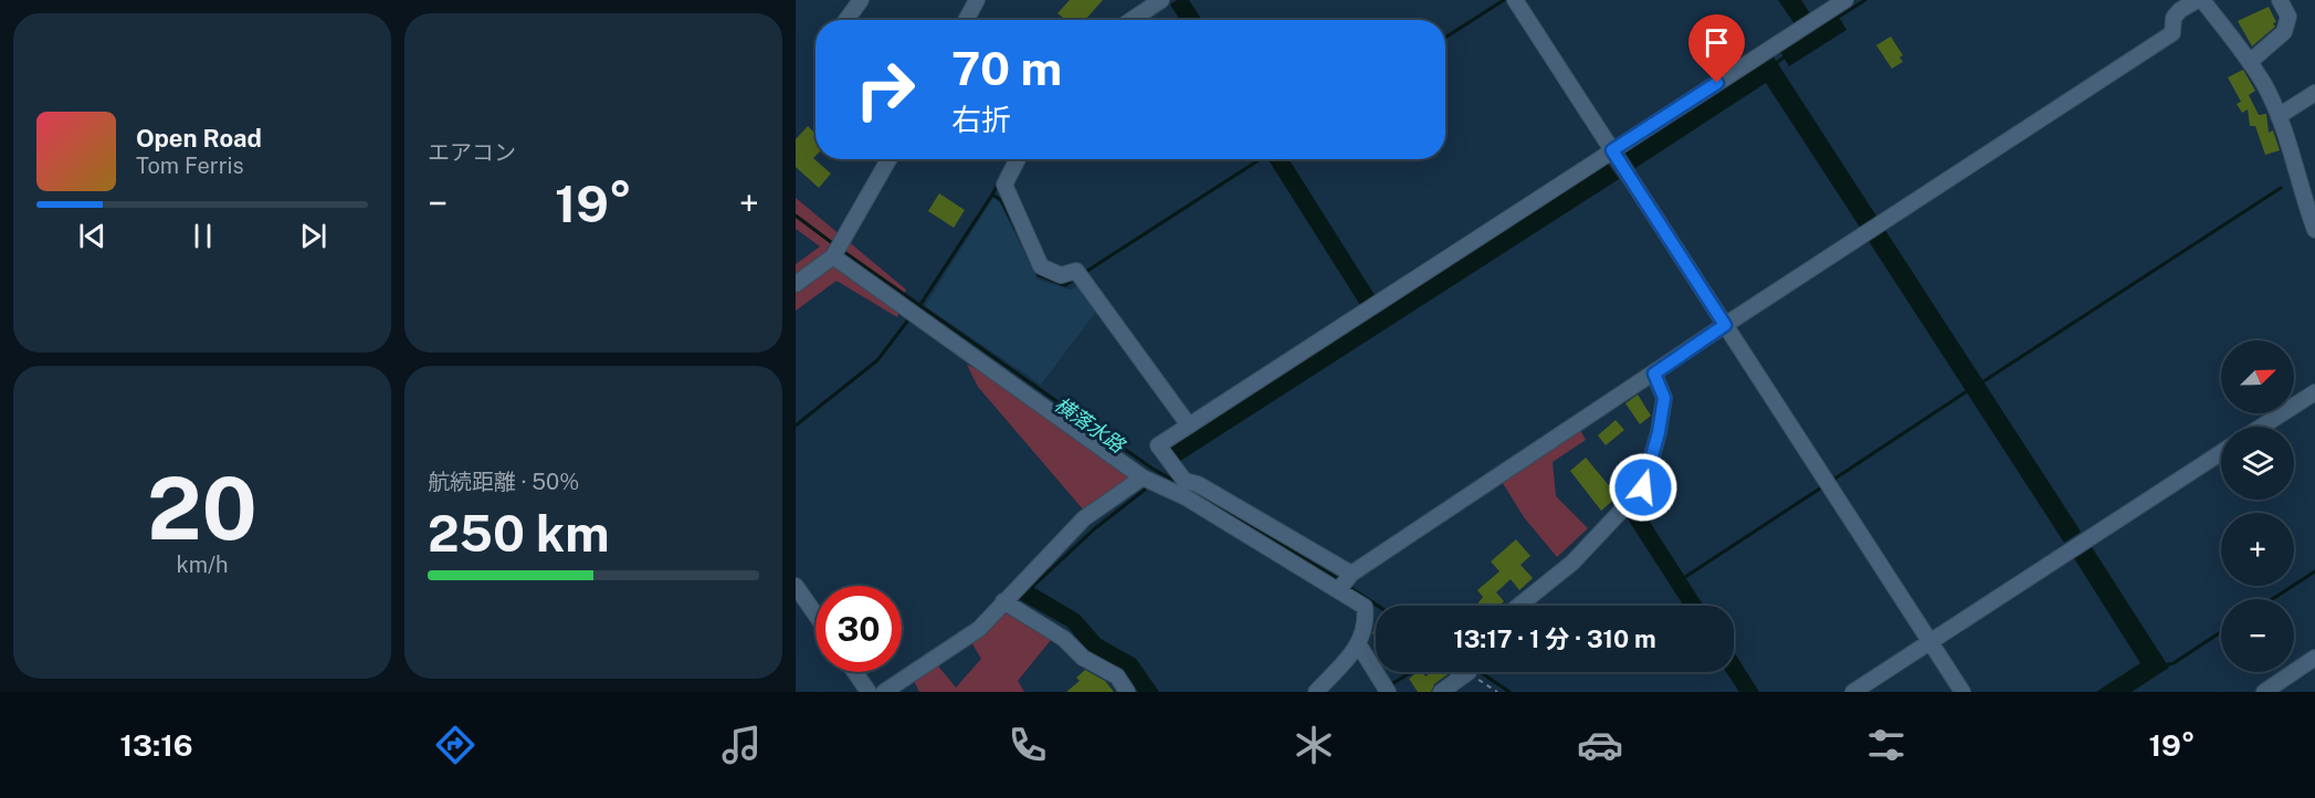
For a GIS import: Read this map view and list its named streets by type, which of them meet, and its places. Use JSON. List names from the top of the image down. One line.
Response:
{"water":["横落水路"],"north":"top right","page":{"tile":["エアコン",["20","km/h"],["航続距離 · 50%","250 km"]],"turn":["70 m","右折"],"song":["Open Road","Tom Ferris"],"heat":["−","19°","+"],"map_buttons":["+","−"],"limit":"30","trip":"13:17 · 1 分 · 310 m","tabs":["13:16","19°"]}}
